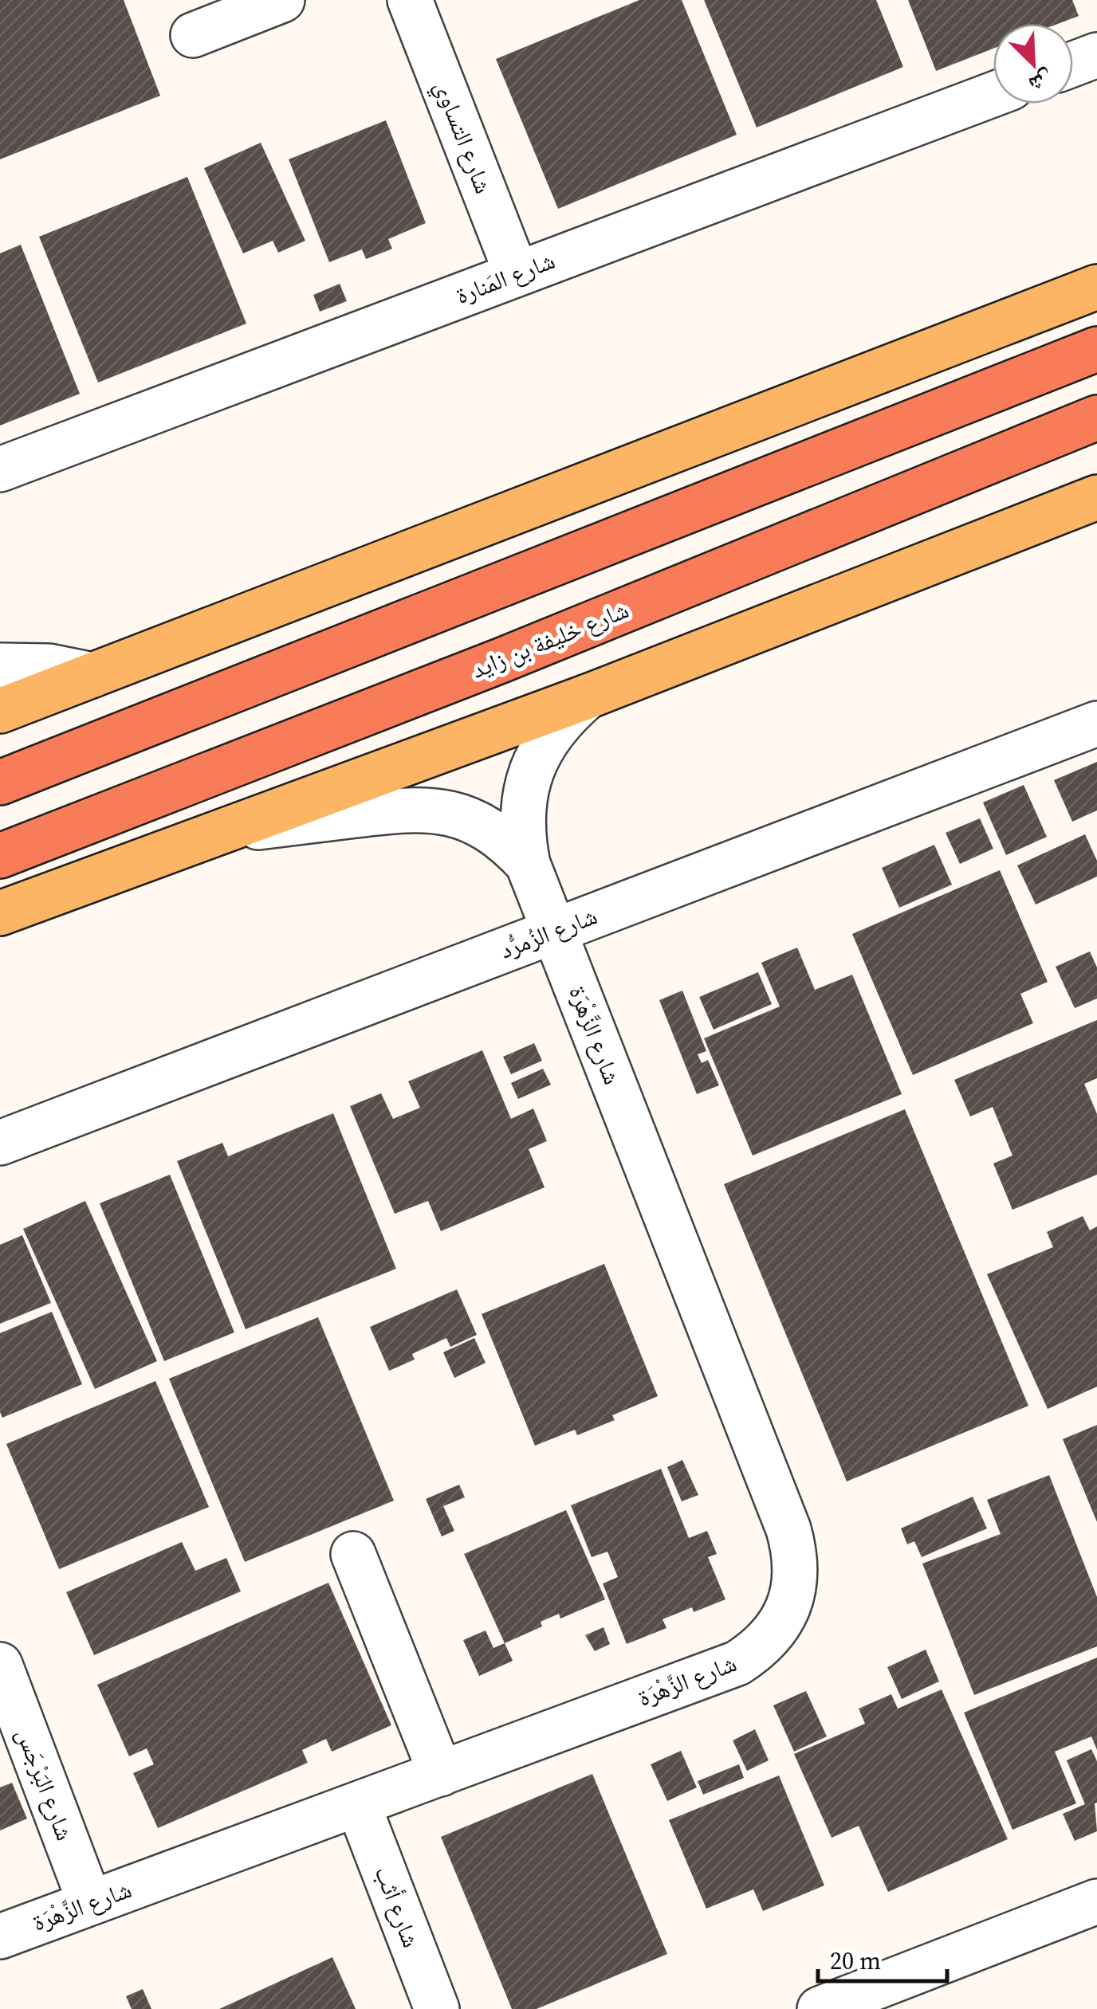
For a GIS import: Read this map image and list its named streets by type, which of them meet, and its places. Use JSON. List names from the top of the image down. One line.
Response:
{"streets":{"highway":["شارع خليفة بن زايد"],"street":["شارع التساوي","شارع المَنارة","شارع الزُمرُّد","شارع الزَّهْرَة","شارع البَرْجَس","شارع أثب"]},"crossings":[["شارع التساوي","شارع المَنارة"],["شارع الزُمرُّد","شارع الزَّهْرَة"],["شارع الزَّهْرَة","شارع البَرْجَس"],["شارع الزَّهْرَة","شارع أثب"]],"scale_bar":"20 m","north":"bottom right"}
